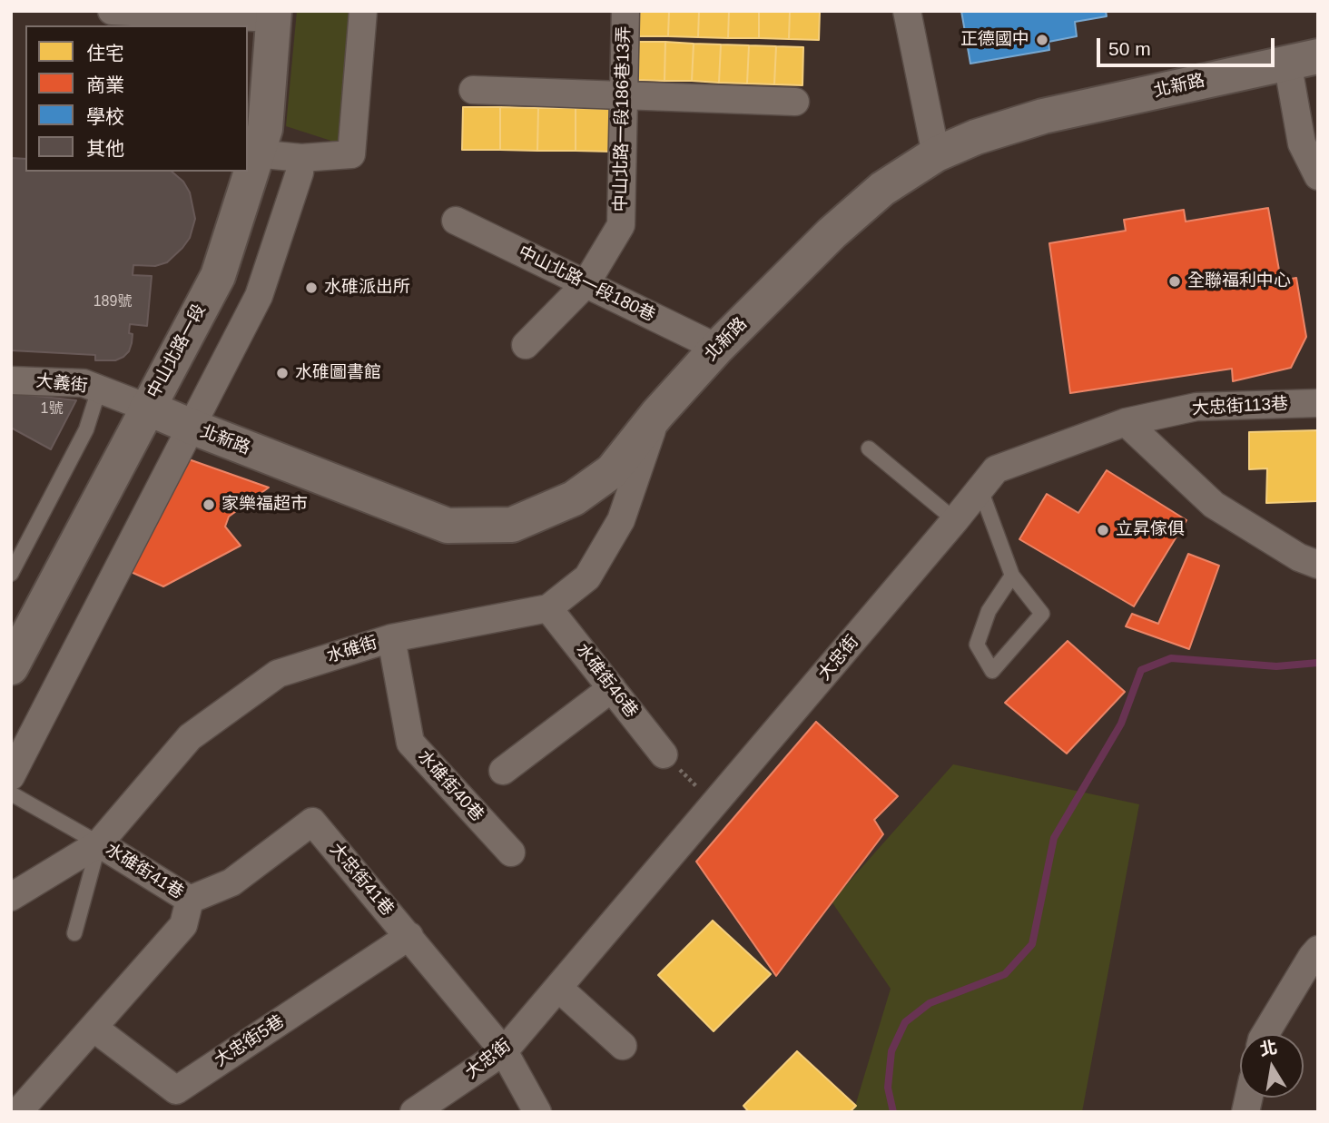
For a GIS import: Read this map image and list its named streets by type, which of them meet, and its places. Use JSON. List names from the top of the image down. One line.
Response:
{"streets":{"main road":["北新路","中山北路一段"],"street":["中山北路一段186巷13弄","中山北路一段180巷","大義街","大忠街113巷","水碓街","大忠街","水碓街46巷","水碓街40巷","水碓街41巷","大忠街41巷","大忠街5巷"]},"crossings":[["北新路","中山北路一段180巷"],["北新路","中山北路一段"],["北新路","大義街"],["北新路","水碓街"],["中山北路一段186巷13弄","中山北路一段180巷"],["中山北路一段","大義街"],["大忠街113巷","大忠街"],["水碓街","水碓街46巷"],["水碓街","水碓街40巷"],["水碓街","水碓街41巷"],["大忠街","大忠街41巷"],["水碓街41巷","大忠街41巷"],["大忠街41巷","大忠街5巷"]],"places":["正德國中","全聯福利中心","水碓派出所","水碓圖書館","家樂福超市","立昇傢俱"],"house_numbers":["189號","1號"],"legend":["住宅","商業","學校","其他"],"scale_bar":"50 m","north":"top"}
